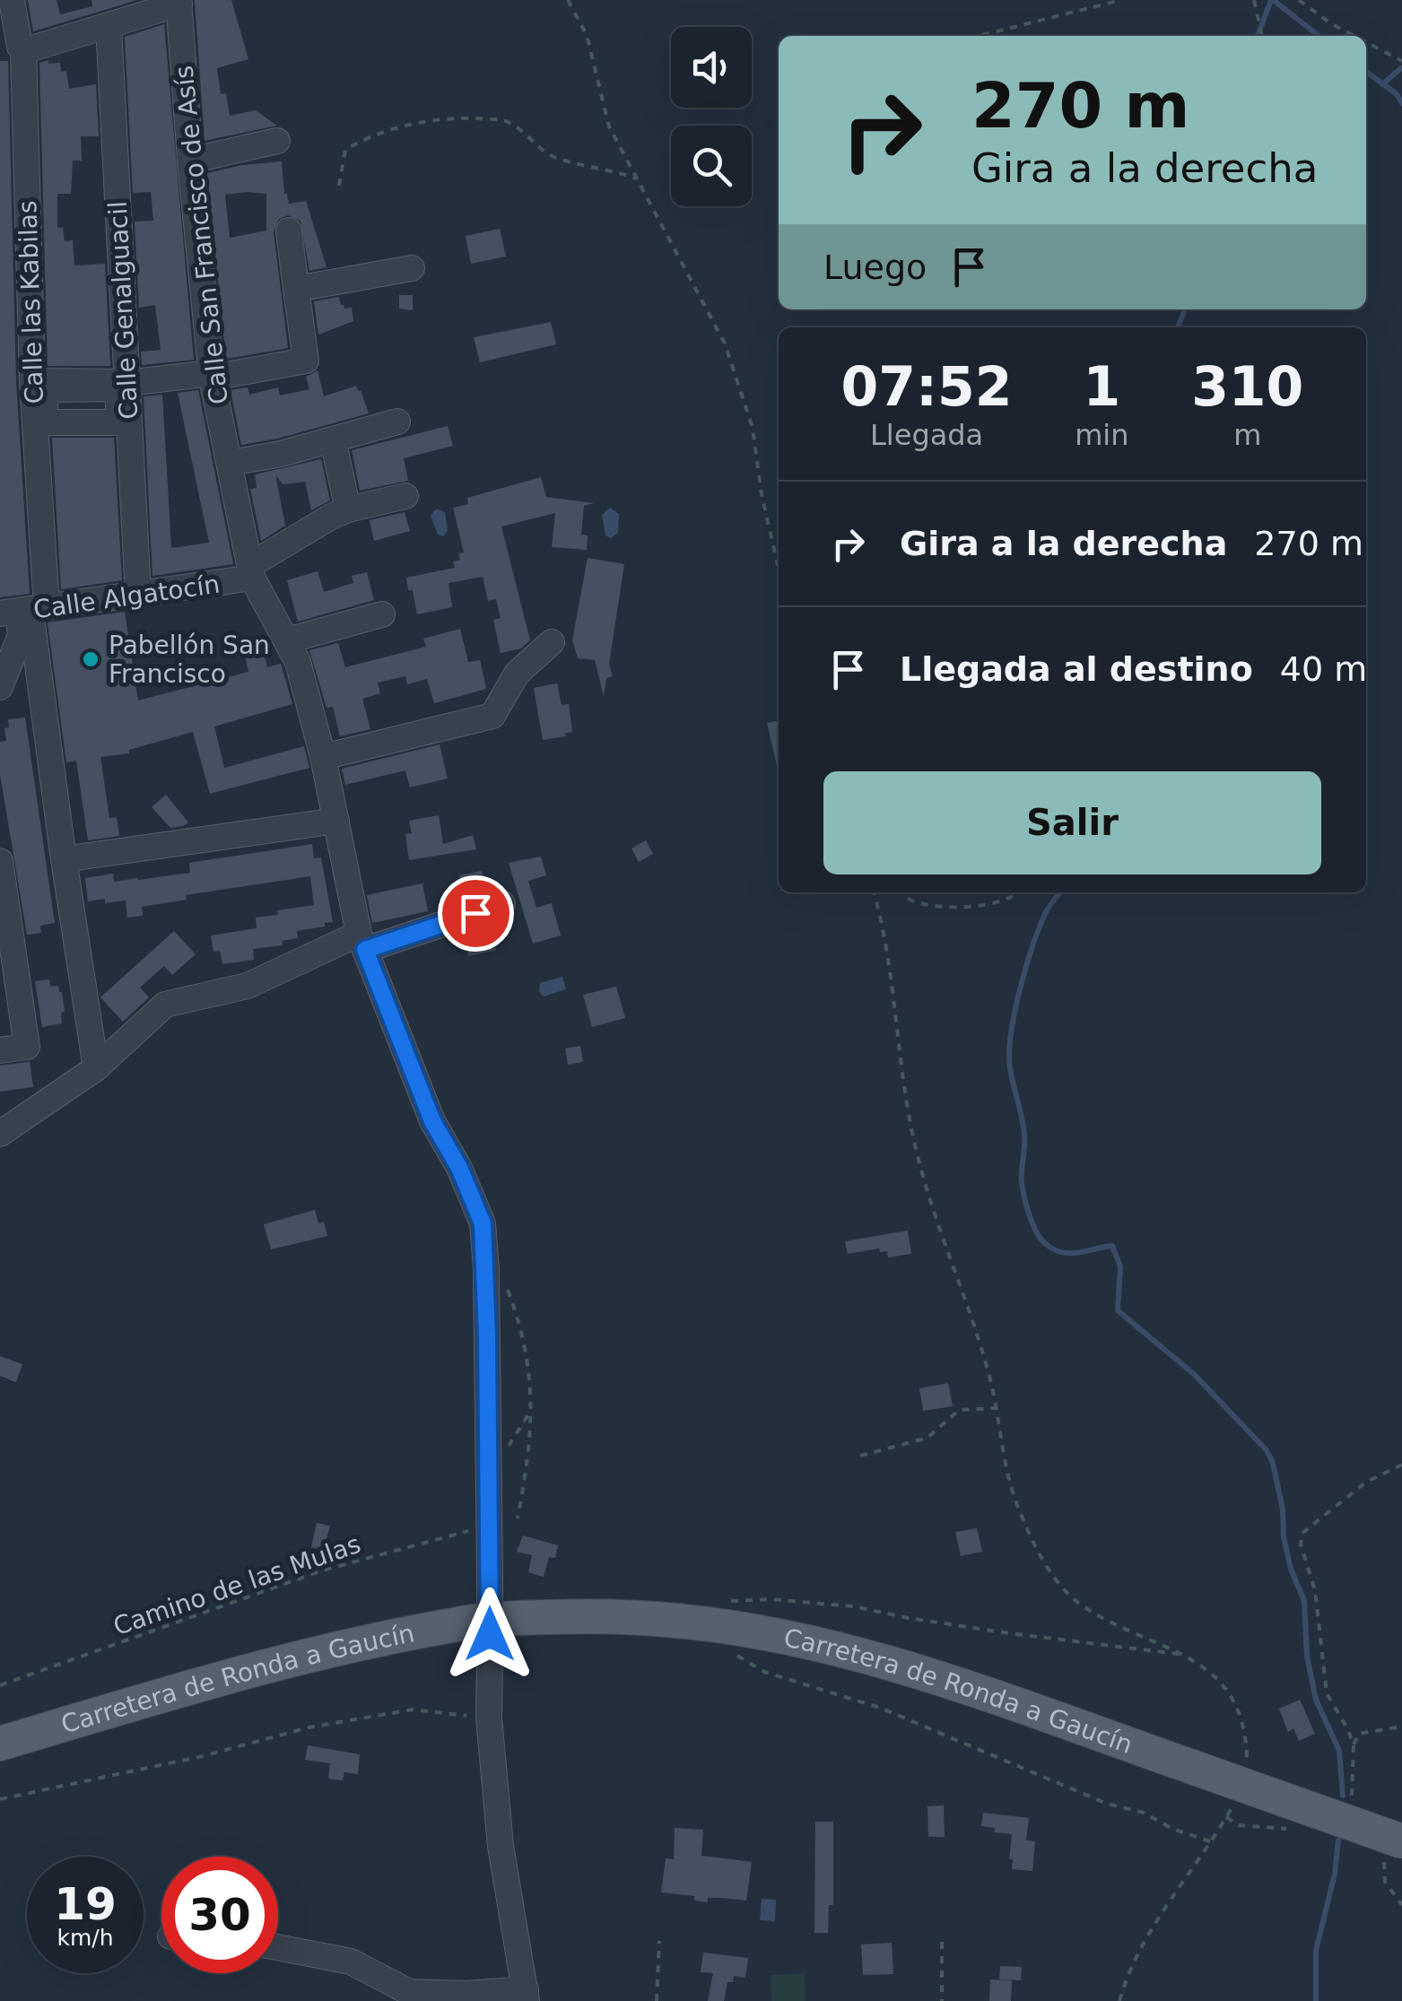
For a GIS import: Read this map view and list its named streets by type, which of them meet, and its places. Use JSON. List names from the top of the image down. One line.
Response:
{"streets":{"main road":["Carretera de Ronda a Gaucín"],"street":["Calle San Francisco de Asís","Calle las Kabilas","Calle Genalguacil","Calle Algatocín"],"path":["Camino de las Mulas"]},"crossings":[["Calle San Francisco de Asís","Calle Algatocín"],["Calle San Francisco de Asís","Camino de las Mulas"],["Calle las Kabilas","Calle Algatocín"],["Calle Genalguacil","Calle Algatocín"]],"places":["Pabellón San Francisco"],"page":{"turn":["270 m","Gira a la derecha"],"then":"Luego","eta":["07:52","Llegada","1","min","310","m"],"list":[{"name":"Gira a la derecha","value":"270 m"},{"name":"Llegada al destino","value":"40 m"}],"buttons":"Salir","speed":"19 km/h","limit":"30"}}
